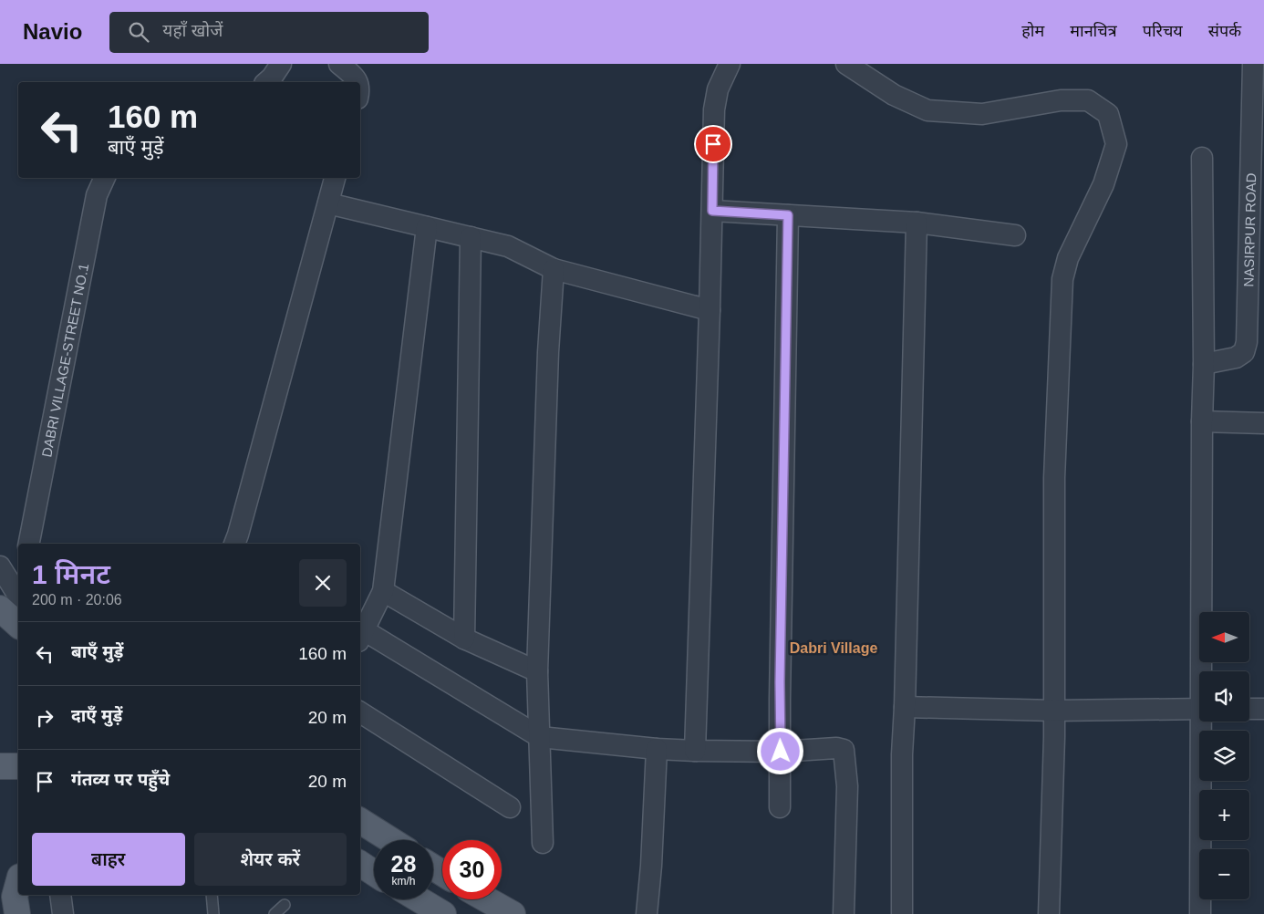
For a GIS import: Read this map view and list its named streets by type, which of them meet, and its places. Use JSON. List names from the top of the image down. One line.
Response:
{"streets":{"street":["NASIRPUR ROAD","DABRI VILLAGE-STREET NO.1"]},"districts":["Dabri Village"],"north":"left","page":{"header":"Navio","search":"यहाँ खोजें","nav":["होम","मानचित्र","परिचय","संपर्क"],"turn":["160 m","बाएँ मुड़ें"],"heading":["1 मिनट","200 m · 20:06"],"map_buttons":["+","−"],"list":[{"name":"बाएँ मुड़ें","value":"160 m"},{"name":"दाएँ मुड़ें","value":"20 m"},{"name":"गंतव्य पर पहुँचे","value":"20 m"}],"buttons":["बाहर","शेयर करें"],"speed":"28 km/h","limit":"30"}}
